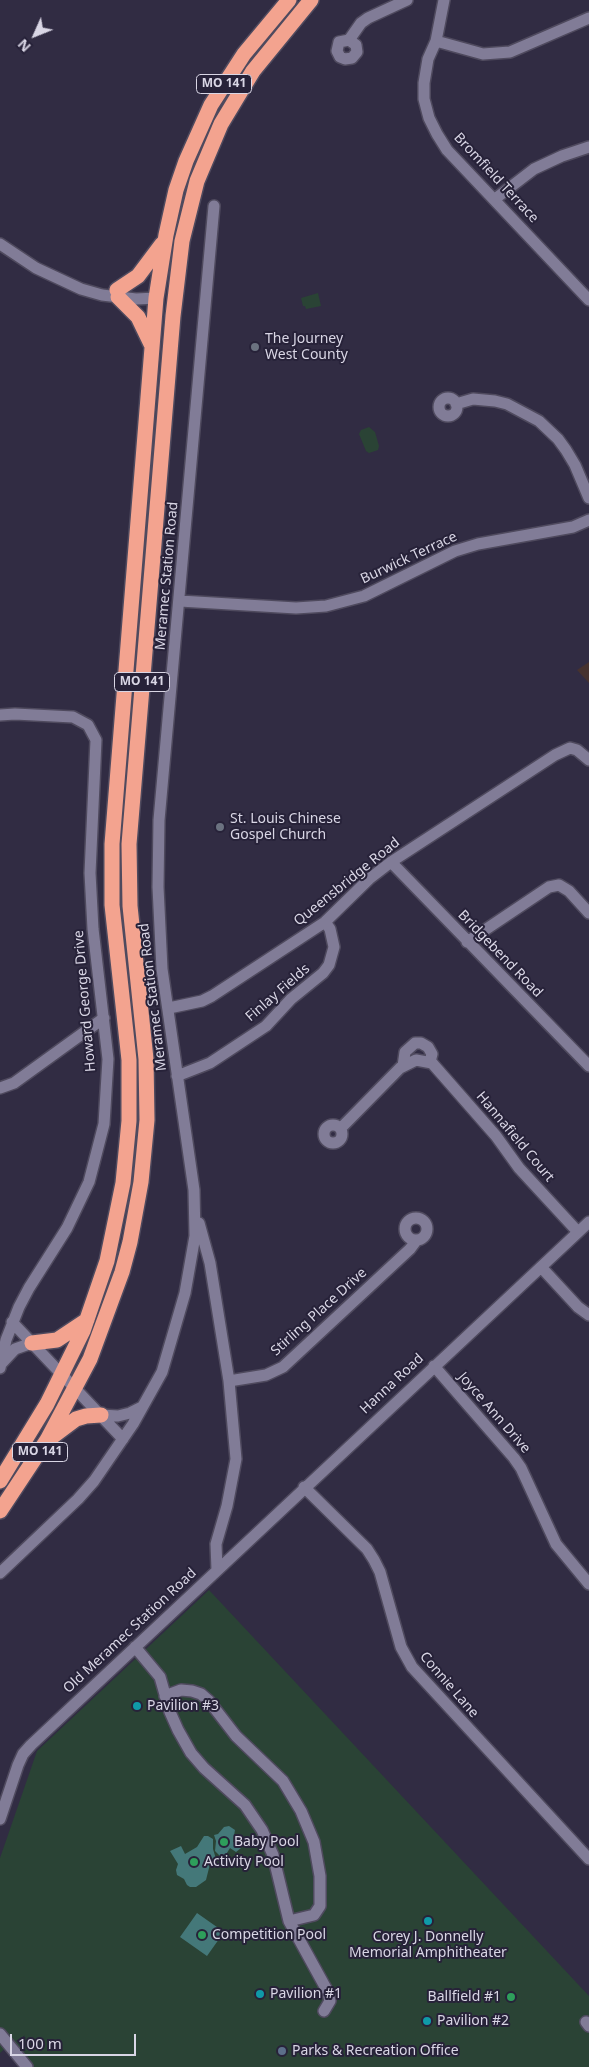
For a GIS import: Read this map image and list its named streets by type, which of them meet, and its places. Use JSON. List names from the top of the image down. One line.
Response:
{"streets":{"highway":["MO 141"],"street":["Bromfield Terrace","Burwick Terrace","Meramec Station Road","Queensbridge Road","Bridgebend Road","Finlay Fields","Howard George Drive","Hannafield Court","Stirling Place Drive","Hanna Road","Joyce Ann Drive","Old Meramec Station Road","Connie Lane"]},"crossings":[["Burwick Terrace","Meramec Station Road"],["Meramec Station Road","Queensbridge Road"],["Meramec Station Road","Finlay Fields"],["Meramec Station Road","Old Meramec Station Road"],["Queensbridge Road","Bridgebend Road"],["Queensbridge Road","Finlay Fields"],["Hannafield Court","Hanna Road"],["Stirling Place Drive","Old Meramec Station Road"],["Hanna Road","Joyce Ann Drive"],["Hanna Road","Old Meramec Station Road"],["Hanna Road","Connie Lane"]],"places":["The Journey West County","St. Louis Chinese Gospel Church","Pavilion #3","Baby Pool","Activity Pool","Corey J. Donnelly Memorial Amphitheater","Competition Pool","Pavilion #1","Ballfield #1","Pavilion #2","Parks & Recreation Office"],"scale_bar":"100 m","north":"bottom left"}
